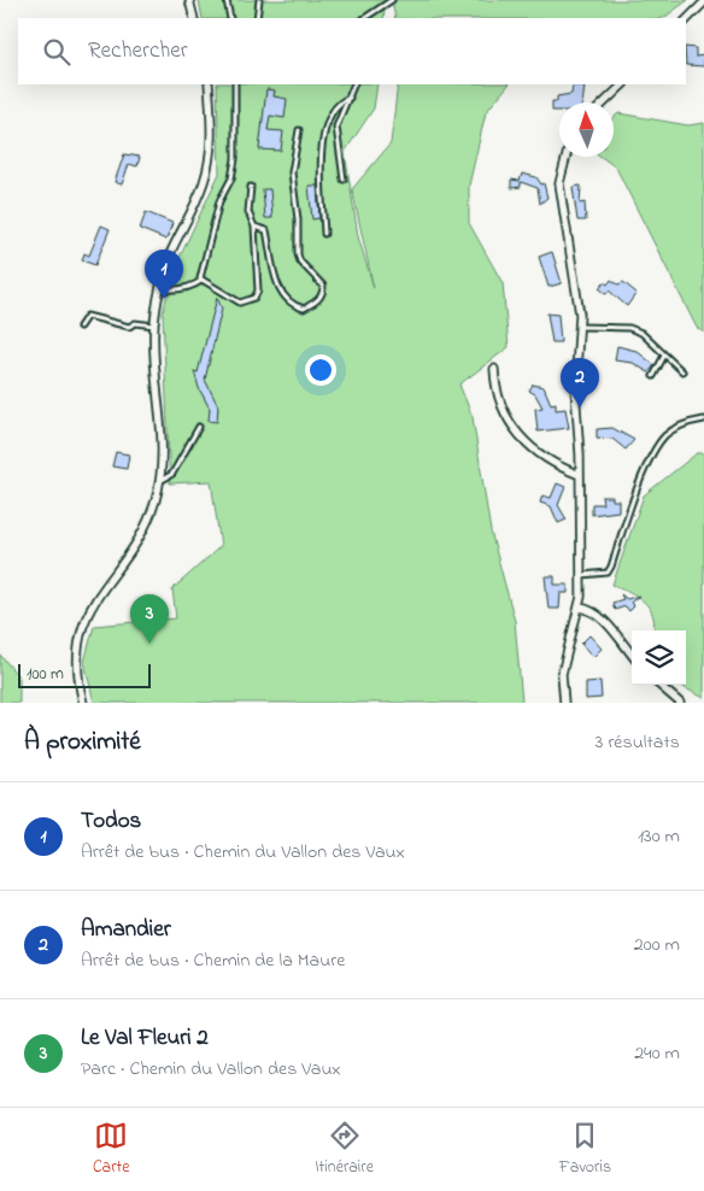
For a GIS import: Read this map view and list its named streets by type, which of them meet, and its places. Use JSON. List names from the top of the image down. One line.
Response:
{"scale_bar":"100 m","north":"top","page":{"search":"Rechercher","pins":["1","2","3"],"scale":"100 m","heading":["À proximité","3 résultats"],"list":[{"mark":"1","name":"Todos","note":"Arrêt de bus · Chemin du Vallon des Vaux","value":"130 m"},{"mark":"2","name":"Amandier","note":"Arrêt de bus · Chemin de la Maure","value":"200 m"},{"mark":"3","name":"Le Val Fleuri 2","note":"Parc · Chemin du Vallon des Vaux","value":"240 m"}],"nav":["Carte","Itinéraire","Favoris"]}}
